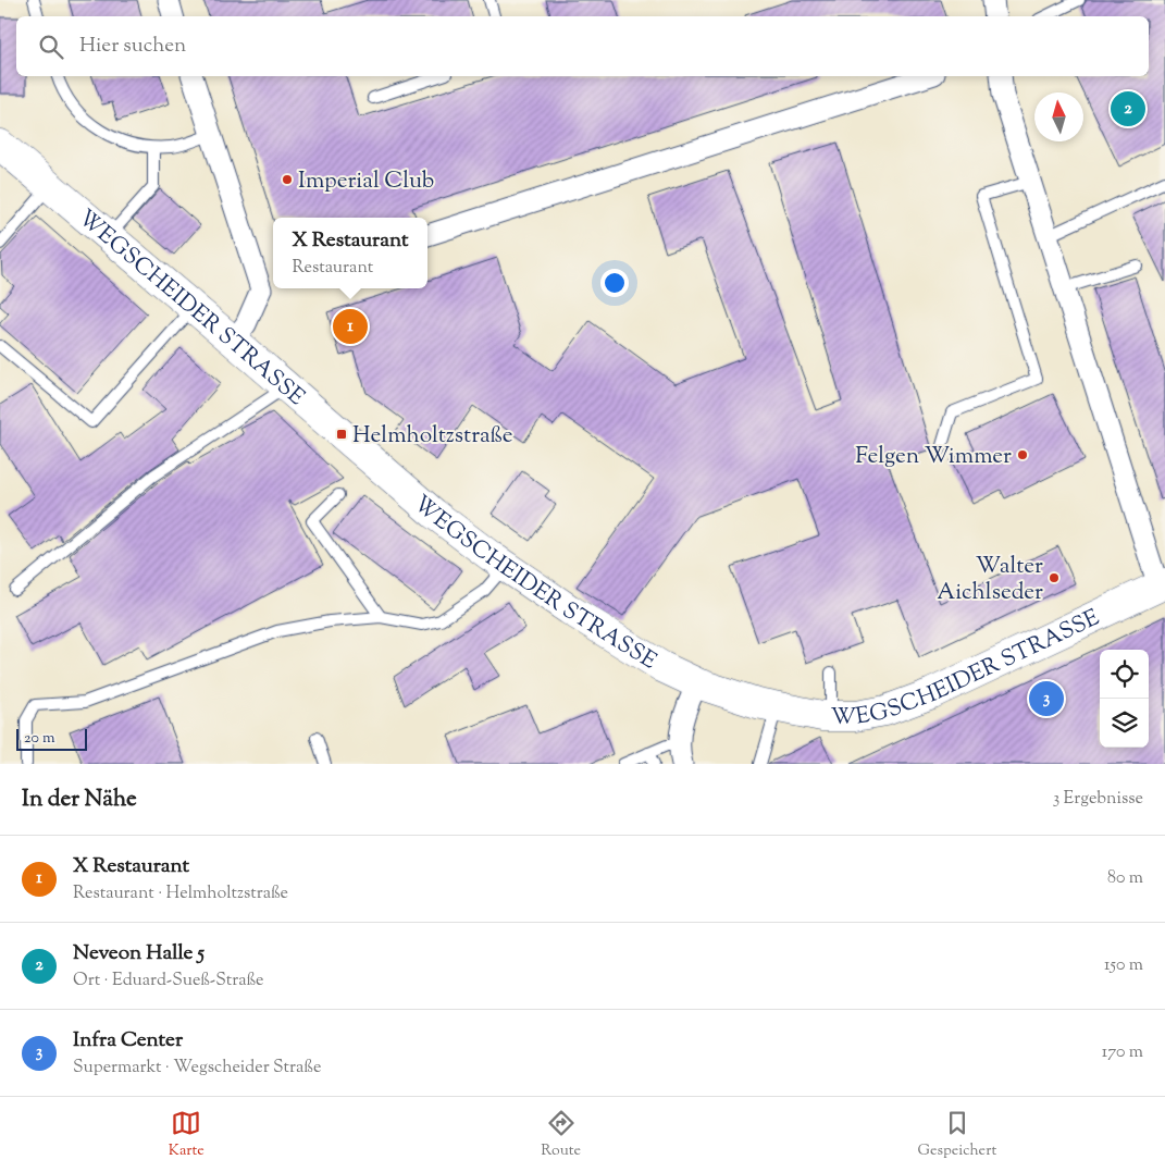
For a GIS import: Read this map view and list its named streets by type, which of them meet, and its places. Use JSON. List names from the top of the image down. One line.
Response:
{"streets":{"street":["WEGSCHEIDER STRASSE"]},"places":{"other":["Imperial Club","Felgen Wimmer","Walter Aichlseder"],"transit":["Helmholtzstraße"]},"scale_bar":"20 m","north":"top","page":{"search":"Hier suchen","pins":["2","1","3"],"popup":["X Restaurant","Restaurant"],"scale":"20 m","heading":["In der Nähe","3 Ergebnisse"],"list":[{"mark":"1","name":"X Restaurant","note":"Restaurant · Helmholtzstraße","value":"80 m"},{"mark":"2","name":"Neveon Halle 5","note":"Ort · Eduard-Sueß-Straße","value":"150 m"},{"mark":"3","name":"Infra Center","note":"Supermarkt · Wegscheider Straße","value":"170 m"}],"nav":["Karte","Route","Gespeichert"]}}
